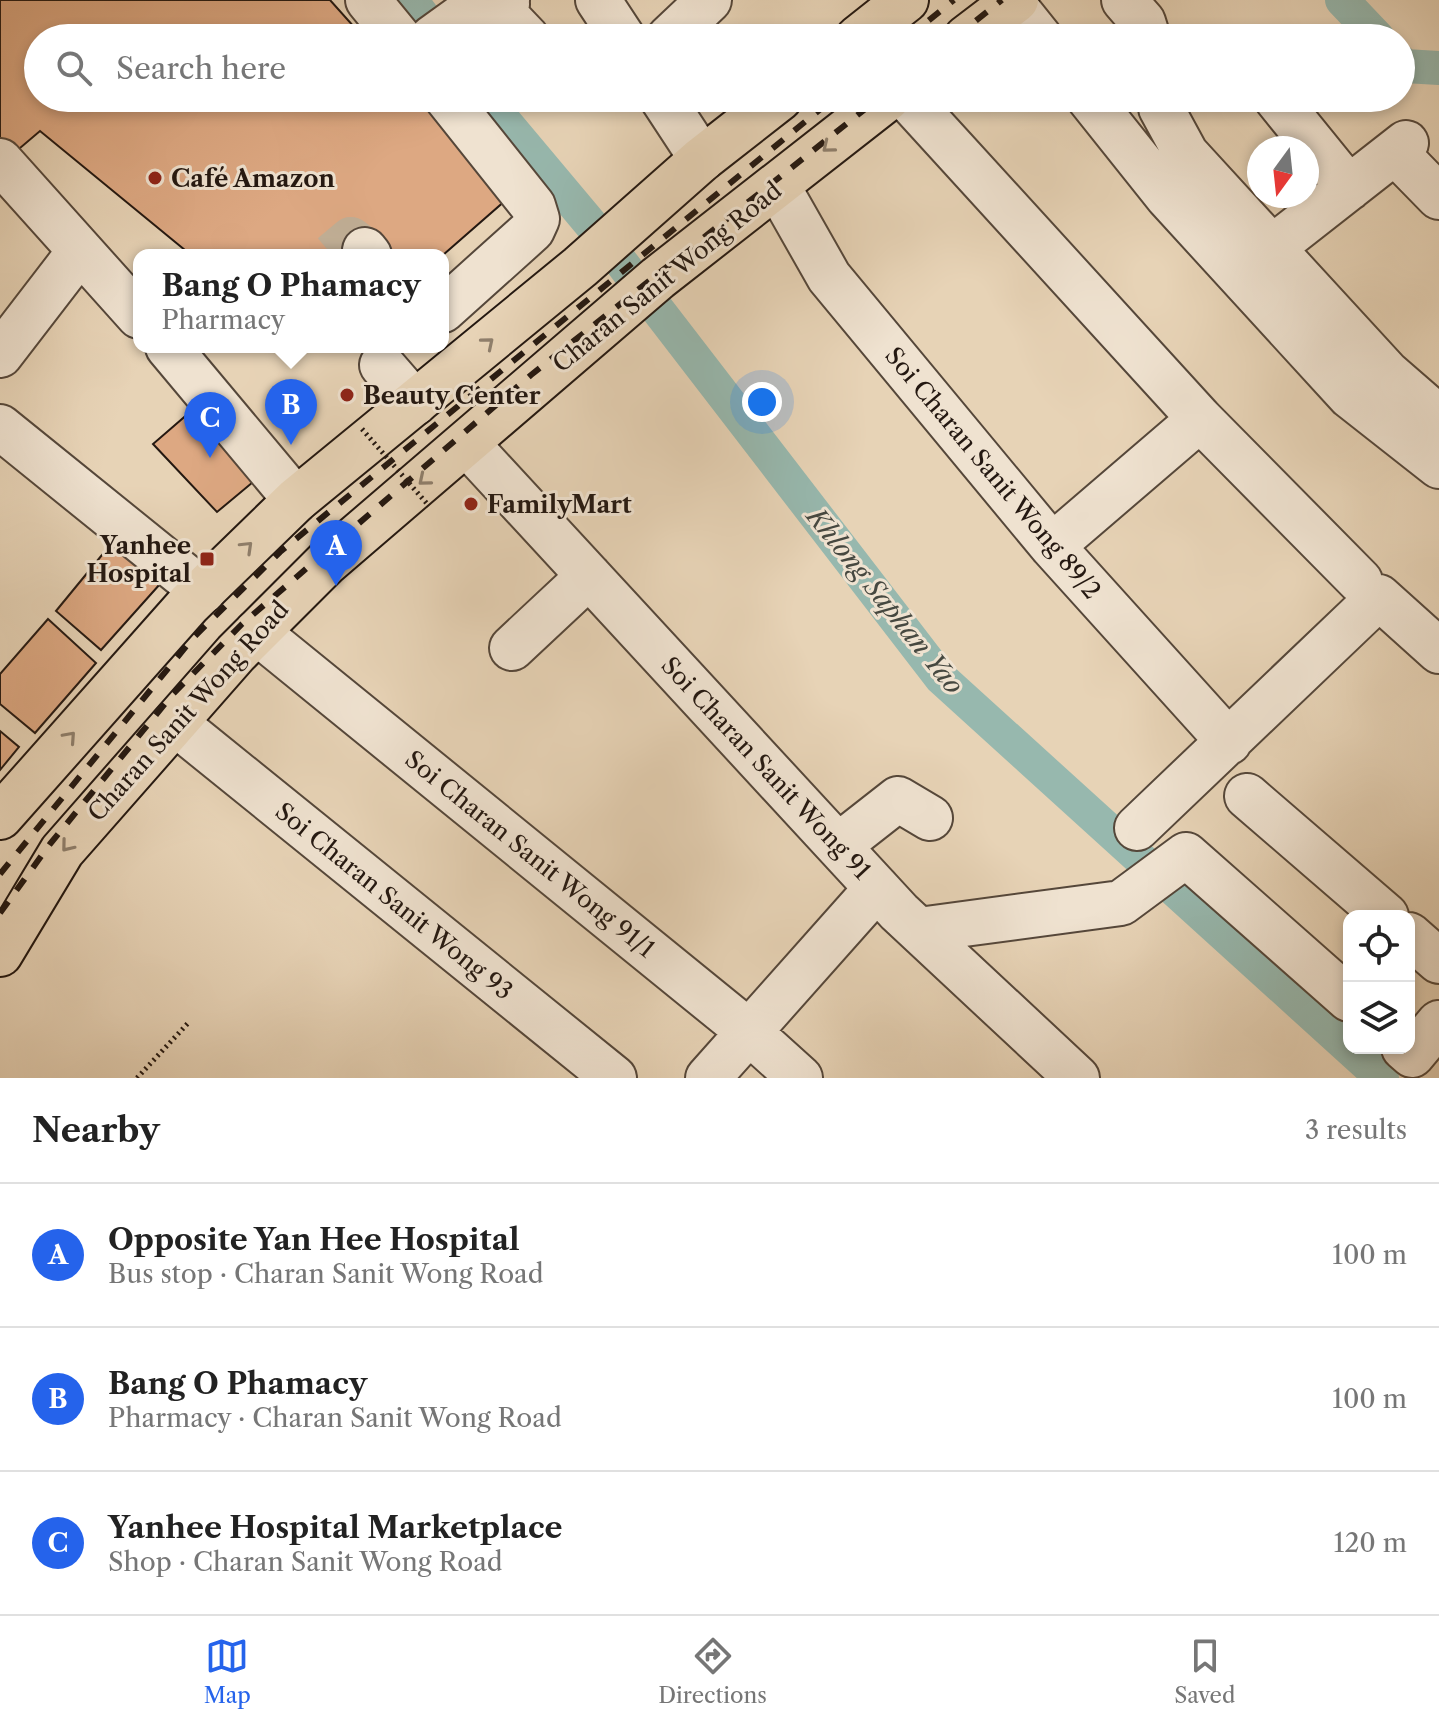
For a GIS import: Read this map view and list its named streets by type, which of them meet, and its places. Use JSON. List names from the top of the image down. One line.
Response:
{"streets":{"main road":["Charan Sanit Wong Road"],"street":["Soi Charan Sanit Wong 89/2","Soi Charan Sanit Wong 91","Soi Charan Sanit Wong 91/1","Soi Charan Sanit Wong 93"]},"crossings":[["Charan Sanit Wong Road","Soi Charan Sanit Wong 89/2"],["Charan Sanit Wong Road","Soi Charan Sanit Wong 91"],["Charan Sanit Wong Road","Soi Charan Sanit Wong 91/1"],["Charan Sanit Wong Road","Soi Charan Sanit Wong 93"]],"water":["Khlong Saphan Yao"],"places":{"other":["Café Amazon","Beauty Center","FamilyMart"],"transit":["Yanhee Hospital"]},"north":"bottom","page":{"search":"Search here","popup":["Bang O Phamacy","Pharmacy"],"pins":["B","C","A"],"heading":["Nearby","3 results"],"list":[{"mark":"A","name":"Opposite Yan Hee Hospital","note":"Bus stop · Charan Sanit Wong Road","value":"100 m"},{"mark":"B","name":"Bang O Phamacy","note":"Pharmacy · Charan Sanit Wong Road","value":"100 m"},{"mark":"C","name":"Yanhee Hospital Marketplace","note":"Shop · Charan Sanit Wong Road","value":"120 m"}],"nav":["Map","Directions","Saved"]}}
